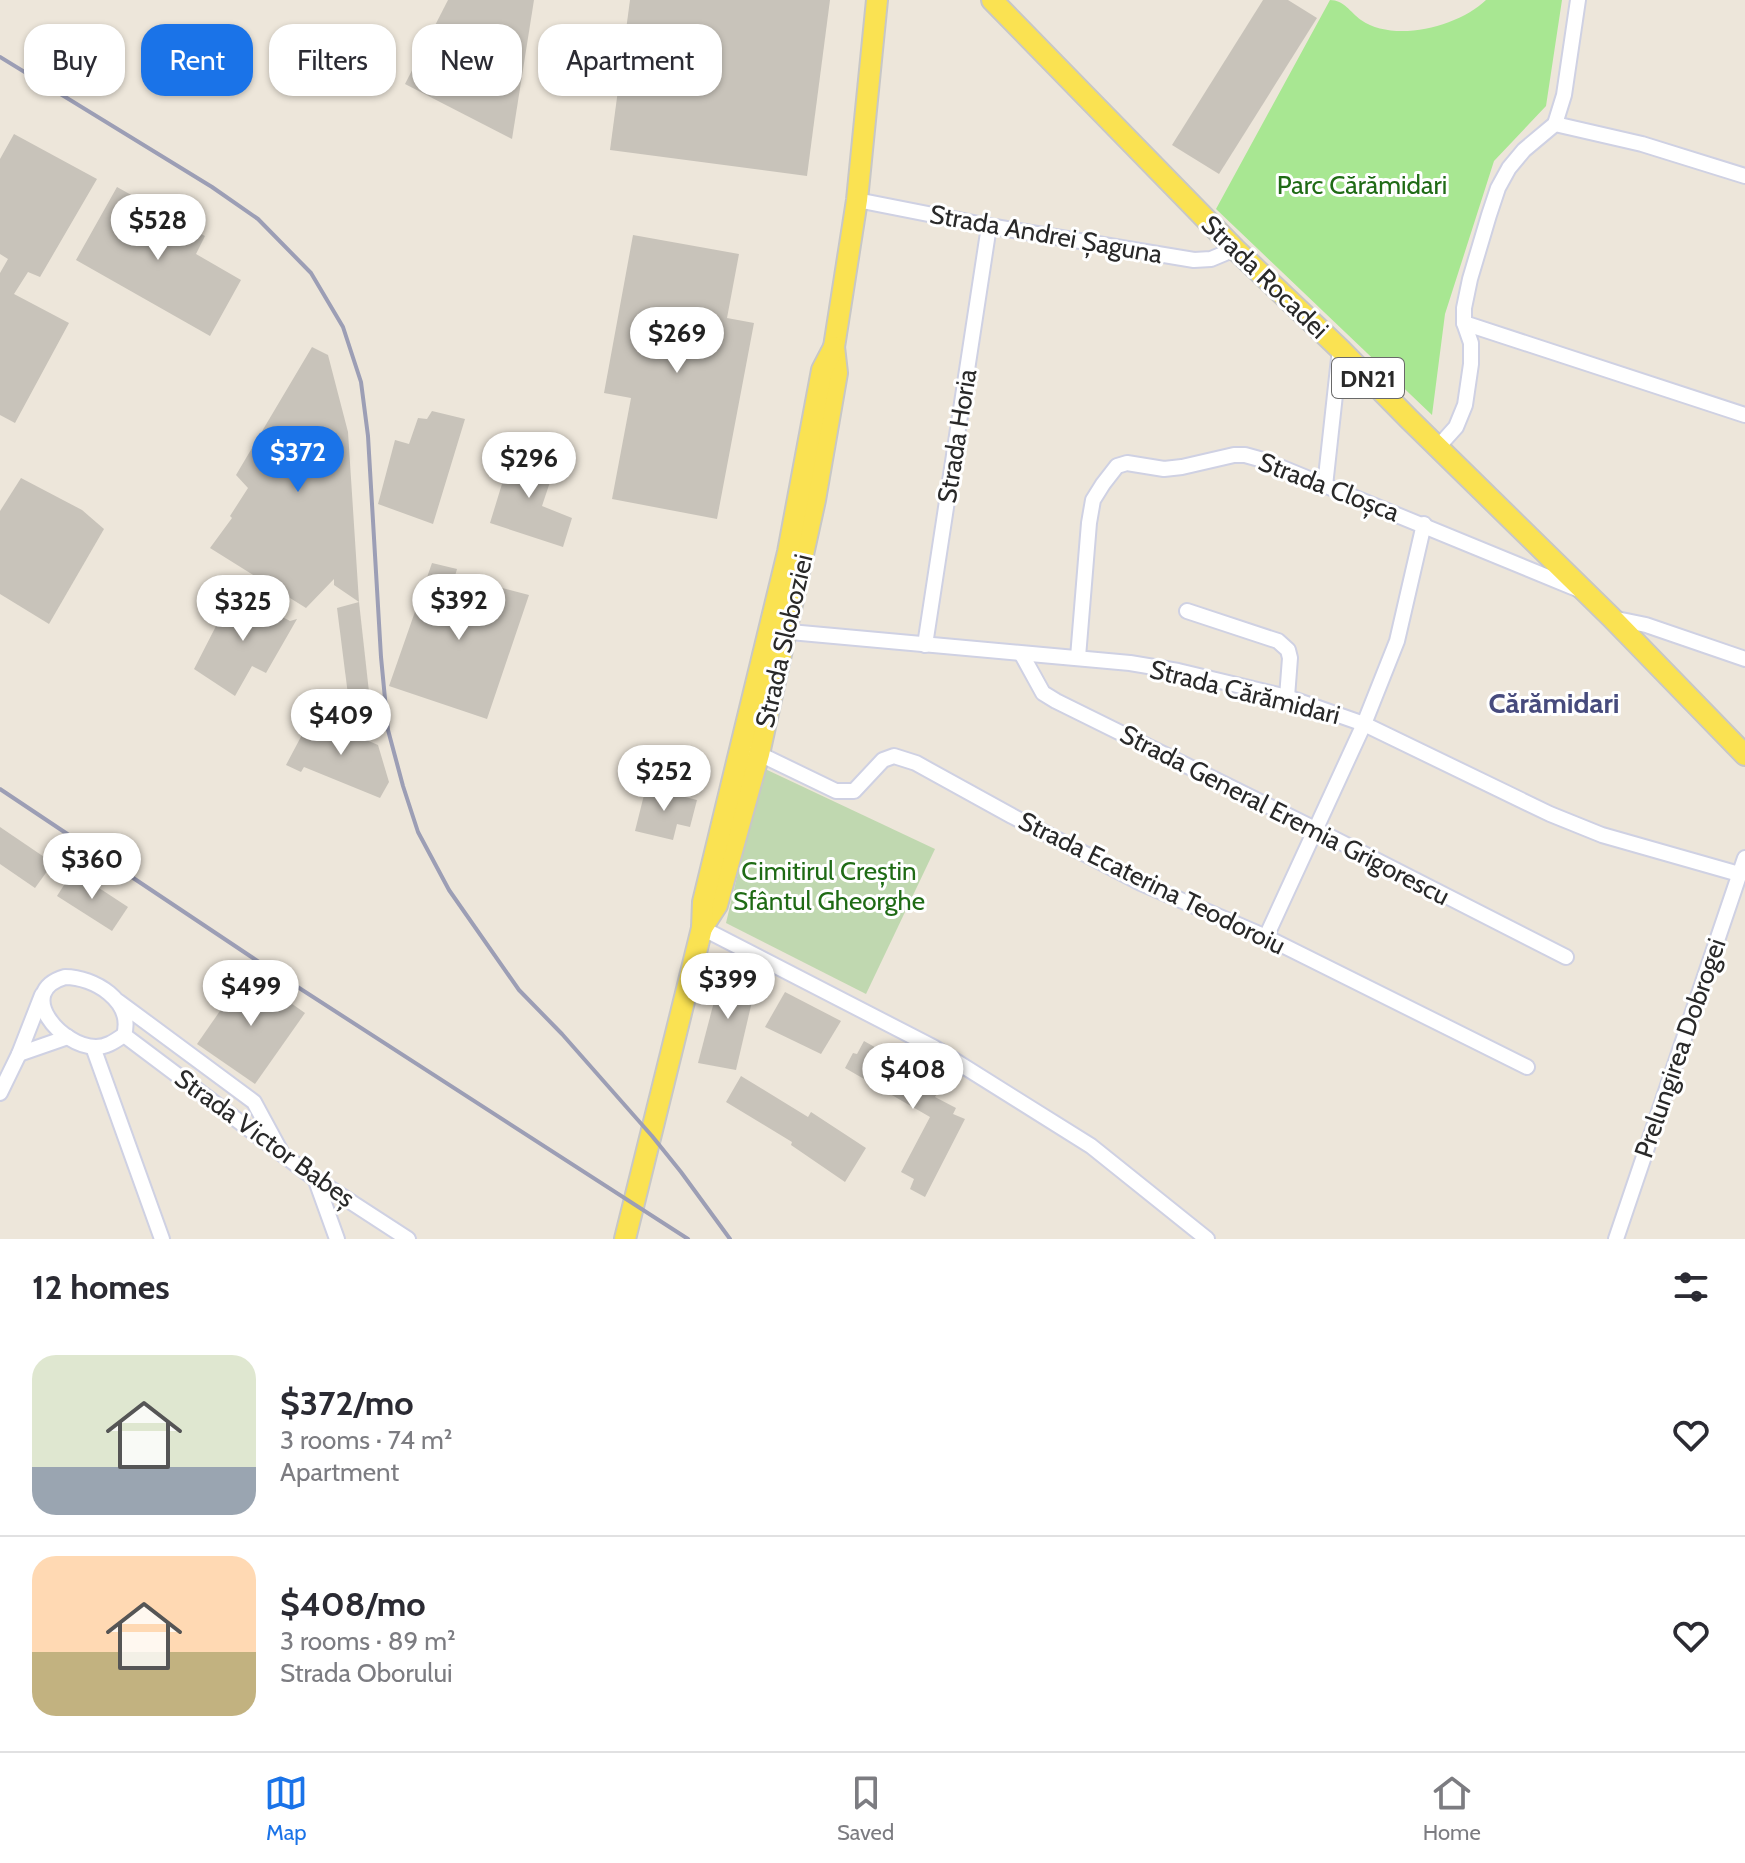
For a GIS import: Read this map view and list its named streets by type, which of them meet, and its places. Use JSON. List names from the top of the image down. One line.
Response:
{"streets":{"main road":["Strada Rocadei","DN21","Strada Sloboziei"],"street":["Strada Andrei Șaguna","Strada Horia","Strada Cloșca","Strada Cărămidari","Strada General Eremia Grigorescu","Strada Ecaterina Teodoroiu","Prelungirea Dobrogei","Strada Victor Babeș"]},"crossings":[["Strada Andrei Șaguna","Strada Rocadei"],["Strada Andrei Șaguna","Strada Horia"],["Strada Andrei Șaguna","Strada Sloboziei"],["Strada Rocadei","Strada Cloșca"],["Strada Horia","Strada Cărămidari"],["Strada Cloșca","Strada Cărămidari"],["Strada Sloboziei","Strada Cărămidari"],["Strada Sloboziei","Strada Ecaterina Teodoroiu"],["Strada Cărămidari","Strada General Eremia Grigorescu"],["Strada Cărămidari","Prelungirea Dobrogei"]],"districts":["Cărămidari"],"parks":["Parc Cărămidari","Cimitirul Creștin Sfântul Gheorghe"],"page":{"chip":["Buy","Rent","Filters","New","Apartment"],"price":["$528","$269","$372","$296","$392","$325","$409","$252","$360","$399","$499","$408"],"heading":"12 homes","list":[{"name":"$372/mo","note":"3 rooms · 74 m² · Apartment"},{"name":"$408/mo","note":"3 rooms · 89 m² · Strada Oborului"}],"tabs":["Map","Saved","Home"]}}
